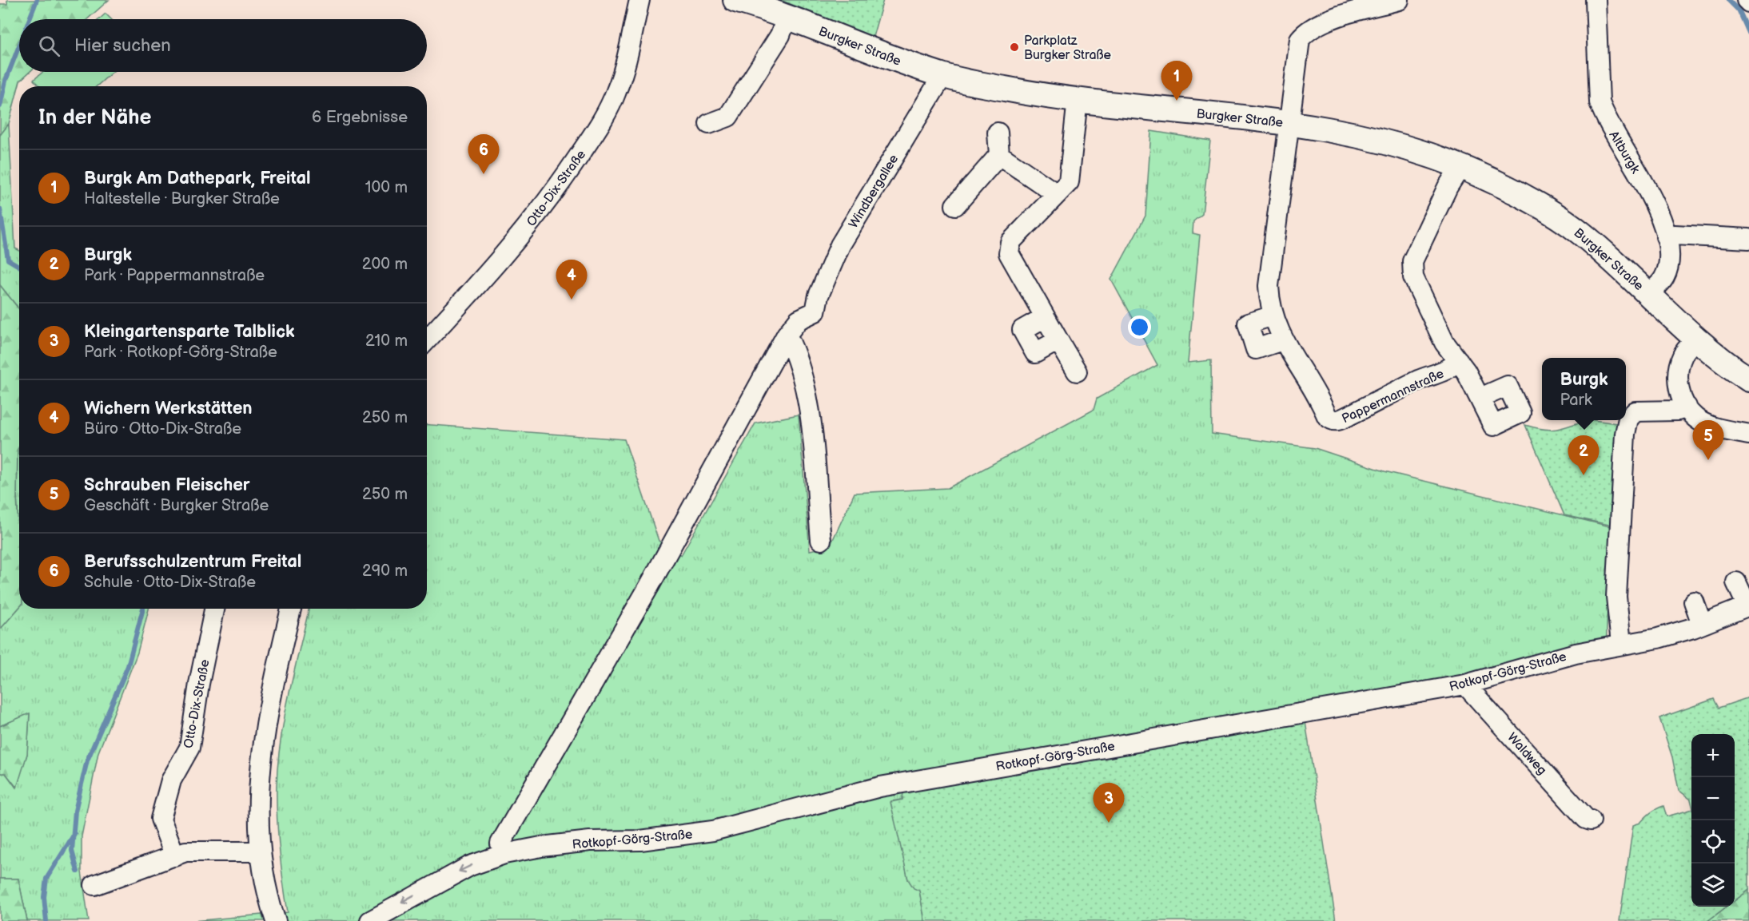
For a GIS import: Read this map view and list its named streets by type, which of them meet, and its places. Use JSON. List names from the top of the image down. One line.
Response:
{"streets":{"main road":["Burgker Straße"],"street":["Altburgk","Otto-Dix-Straße","Windbergallee","Pappermannstraße","Rotkopf-Görg-Straße","Waldweg"]},"crossings":[["Burgker Straße","Altburgk"],["Burgker Straße","Windbergallee"],["Burgker Straße","Pappermannstraße"],["Rotkopf-Görg-Straße","Waldweg"]],"places":["Parkplatz Burgker Straße"],"page":{"search":"Hier suchen","pins":["1","6","4","5","2","3"],"heading":["In der Nähe","6 Ergebnisse"],"list":[{"mark":"1","name":"Burgk Am Dathepark, Freital","note":"Haltestelle · Burgker Straße","value":"100 m"},{"mark":"2","name":"Burgk","note":"Park · Pappermannstraße","value":"200 m"},{"mark":"3","name":"Kleingartensparte Talblick","note":"Park · Rotkopf-Görg-Straße","value":"210 m"},{"mark":"4","name":"Wichern Werkstätten","note":"Büro · Otto-Dix-Straße","value":"250 m"},{"mark":"5","name":"Schrauben Fleischer","note":"Geschäft · Burgker Straße","value":"250 m"},{"mark":"6","name":"Berufsschulzentrum Freital","note":"Schule · Otto-Dix-Straße","value":"290 m"}],"popup":["Burgk","Park"],"map_buttons":["+","−"]}}
